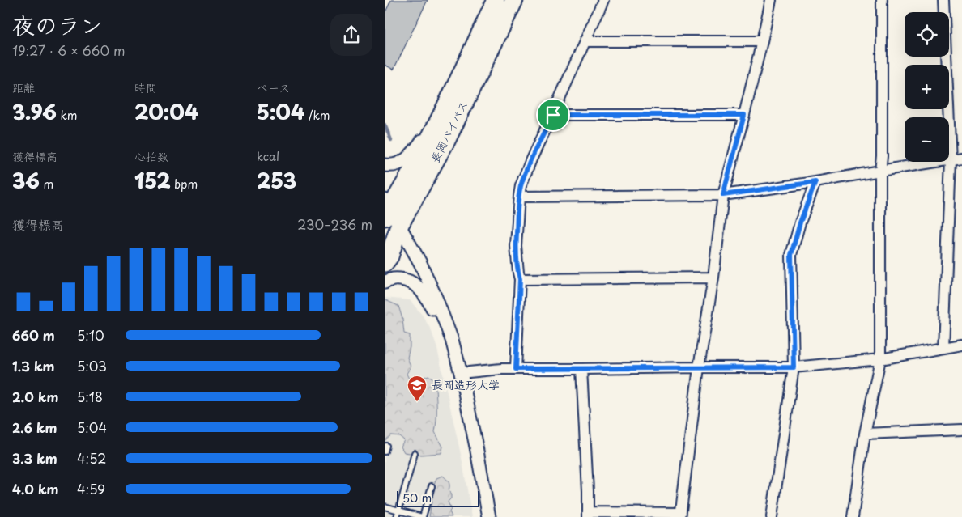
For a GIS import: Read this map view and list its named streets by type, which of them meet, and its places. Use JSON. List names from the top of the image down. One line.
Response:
{"streets":{"highway":["長岡バイパス"]},"places":{"school or university":["長岡造形大学"]},"scale_bar":"50 m","page":{"heading":["夜のラン","19:27 · 6 × 660 m"],"map_buttons":["+","−"],"stats":[["距離","3.96 km"],["時間","20:04"],["ペース","5:04 /km"],["獲得標高","36 m"],["心拍数","152 bpm"],["kcal","253"]],"chart":["獲得標高","230–236 m"],"list":[{"name":"660 m","note":"5:10"},{"name":"1.3 km","note":"5:03"},{"name":"2.0 km","note":"5:18"},{"name":"2.6 km","note":"5:04"},{"name":"3.3 km","note":"4:52"},{"name":"4.0 km","note":"4:59"}],"scale":"50 m"}}
